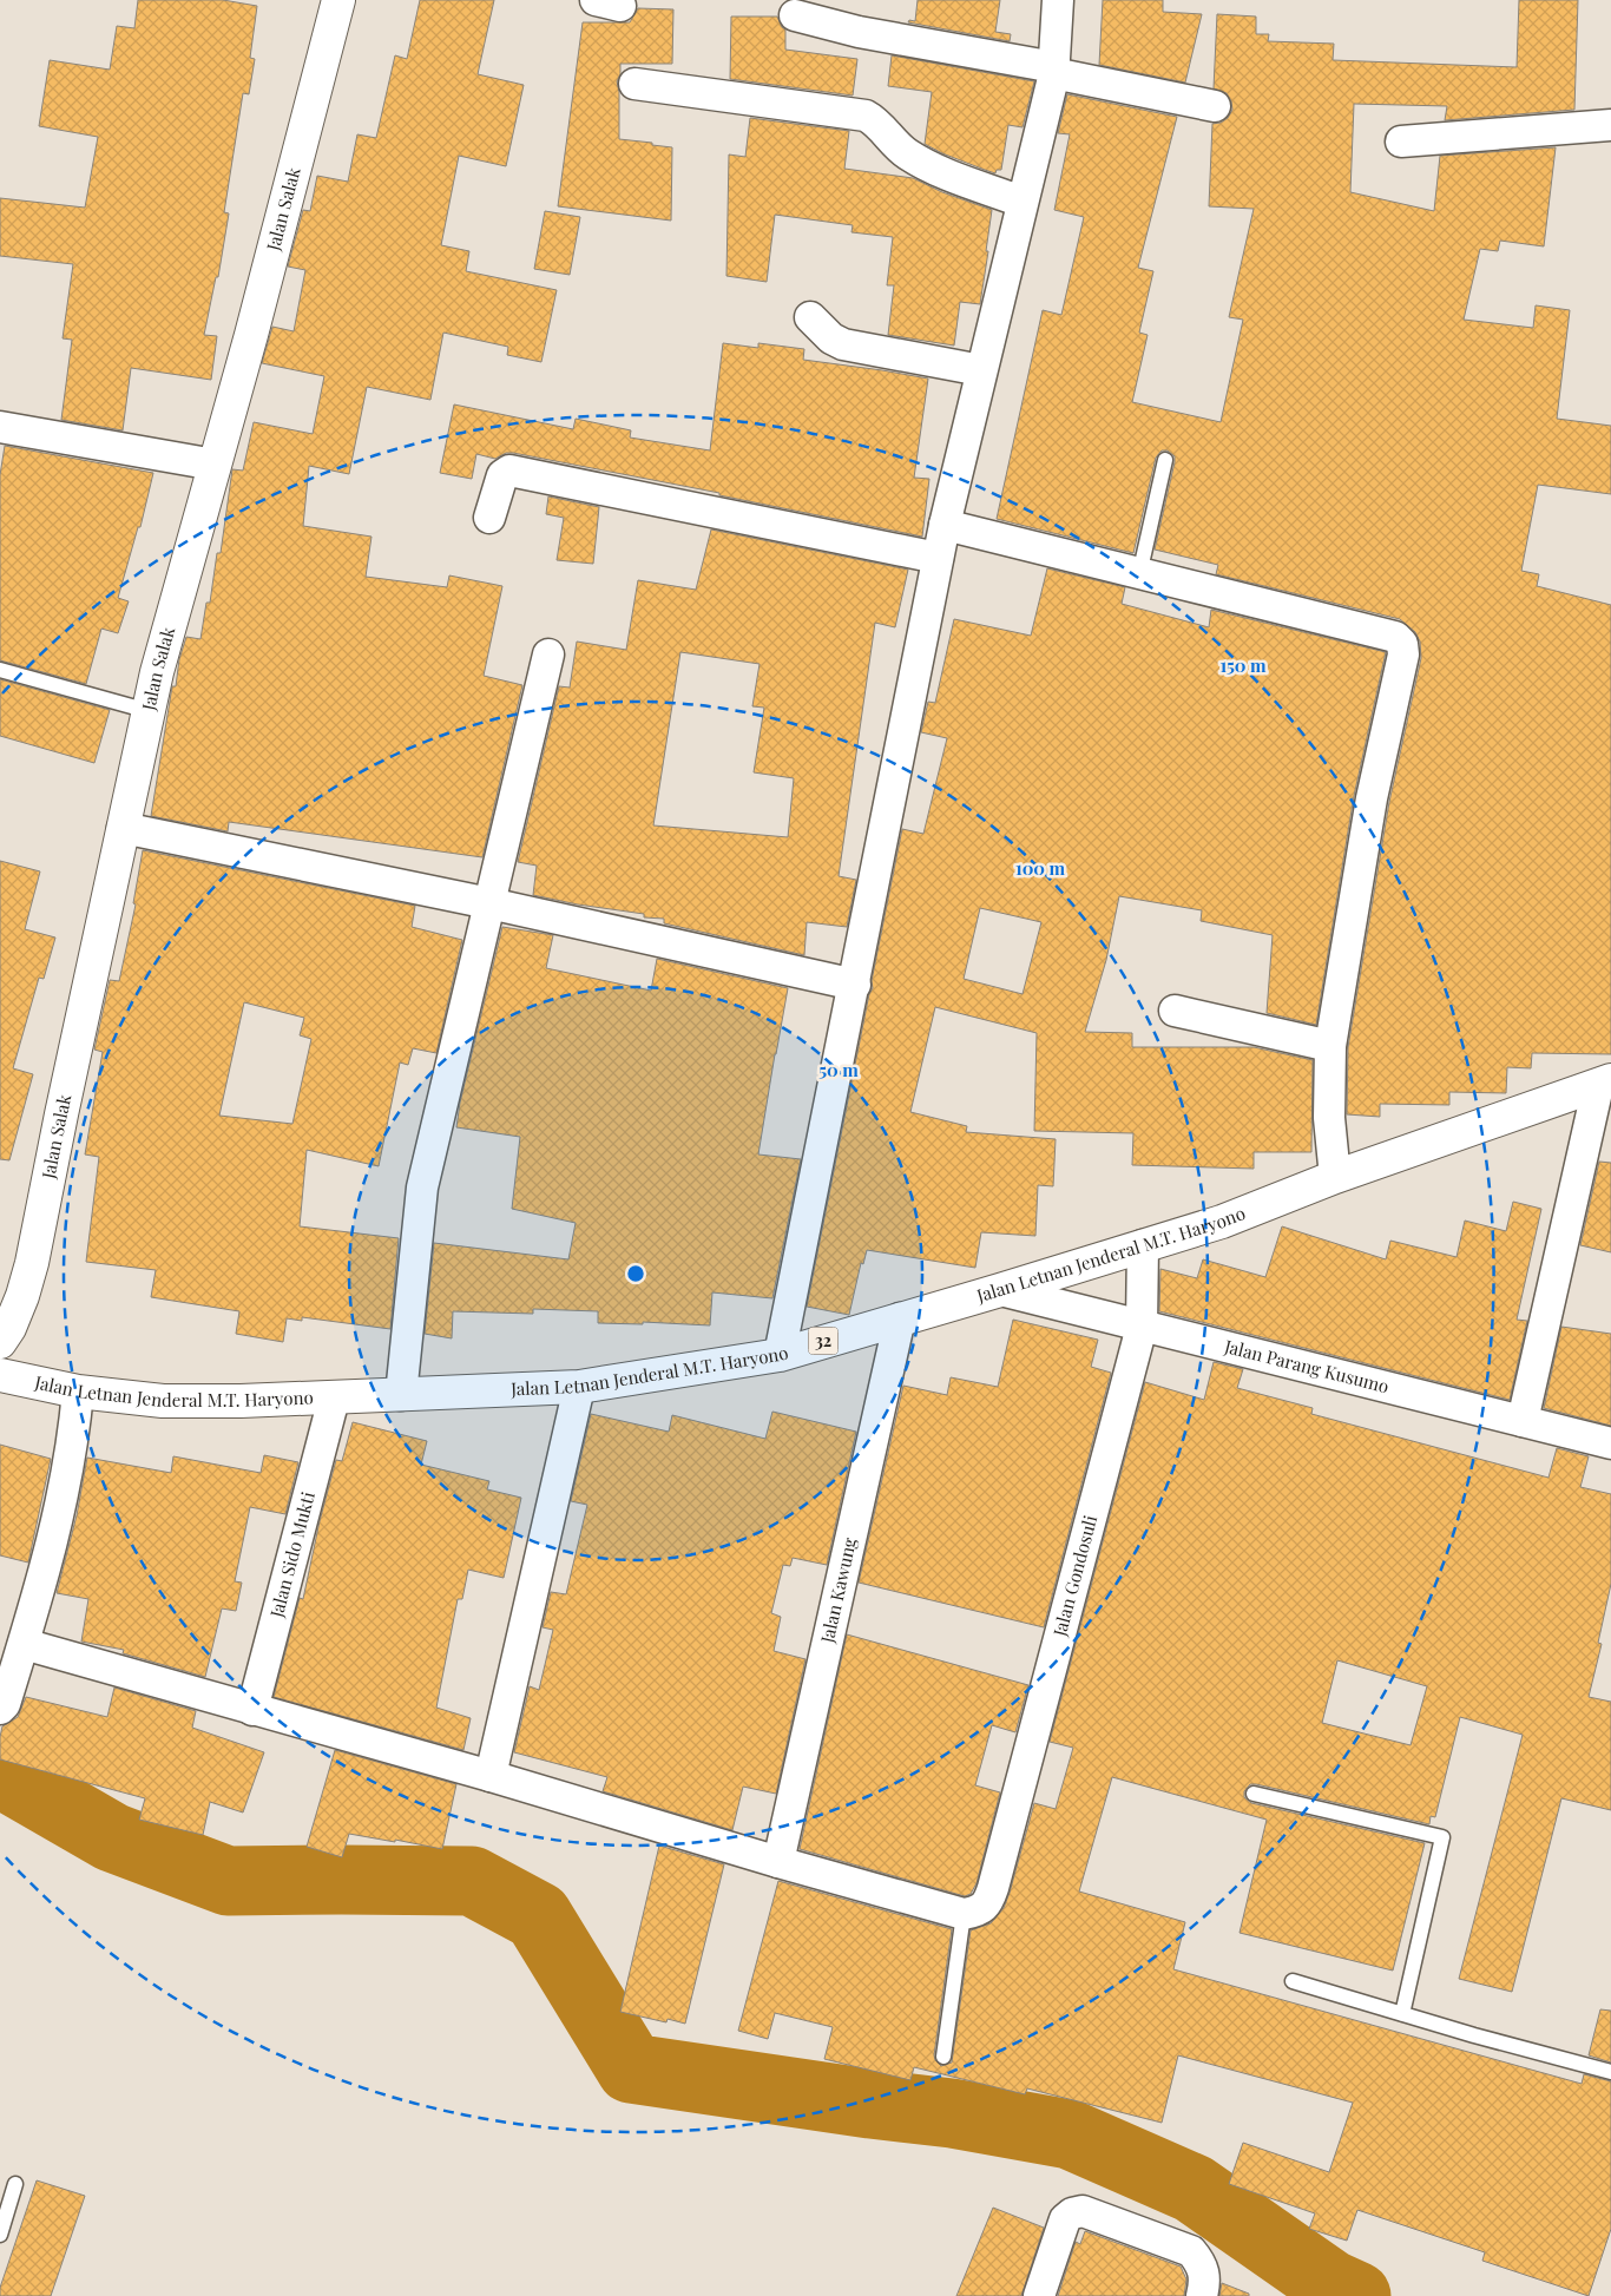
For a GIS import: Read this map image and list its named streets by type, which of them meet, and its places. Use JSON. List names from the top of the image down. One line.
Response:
{"streets":{"main road":["Jalan Salak","Jalan Letnan Jenderal M.T. Haryono","32"],"street":["Jalan Parang Kusumo","Jalan Sido Mukti","Jalan Gondosuli","Jalan Kawung"]},"crossings":[["Jalan Letnan Jenderal M.T. Haryono","Jalan Parang Kusumo"],["Jalan Letnan Jenderal M.T. Haryono","Jalan Sido Mukti"],["Jalan Letnan Jenderal M.T. Haryono","Jalan Gondosuli"],["Jalan Letnan Jenderal M.T. Haryono","Jalan Kawung"],["Jalan Parang Kusumo","Jalan Gondosuli"]],"rings":["150 m","100 m","50 m"]}
